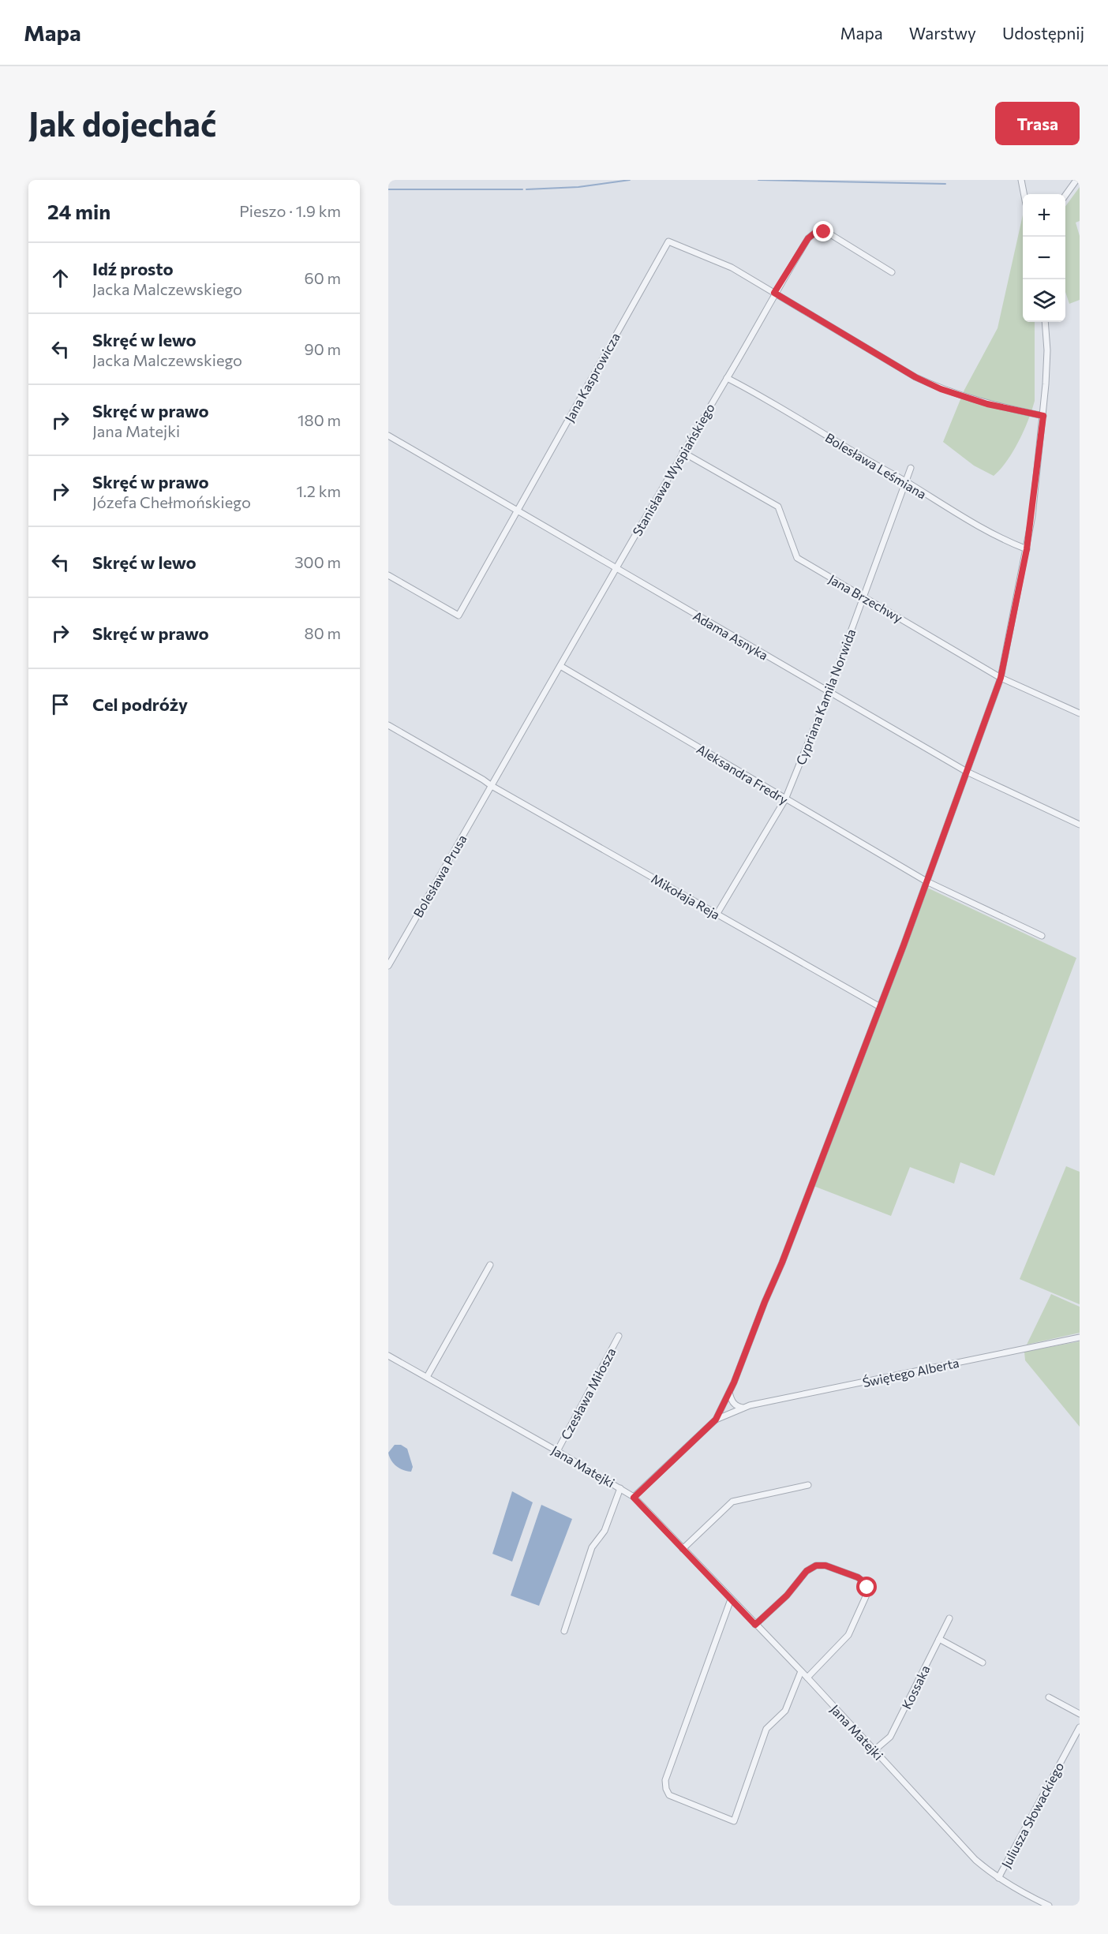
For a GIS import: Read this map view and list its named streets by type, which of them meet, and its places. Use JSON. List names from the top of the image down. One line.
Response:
{"streets":{"street":["Jana Kasprowicza","Bolesława Leśmiana","Stanisława Wyspiańskiego","Jana Brzechwy","Adama Asnyka","Cypriana Kamila Norwida","Aleksandra Fredry","Bolesława Prusa","Mikołaja Reja","Świętego Alberta","Czesława Miłosza","Jana Matejki","Kossaka","Juliusza Słowackiego"]},"crossings":[["Jana Kasprowicza","Stanisława Wyspiańskiego"],["Jana Kasprowicza","Adama Asnyka"],["Bolesława Leśmiana","Stanisława Wyspiańskiego"],["Bolesława Leśmiana","Cypriana Kamila Norwida"],["Stanisława Wyspiańskiego","Jana Brzechwy"],["Stanisława Wyspiańskiego","Adama Asnyka"],["Stanisława Wyspiańskiego","Aleksandra Fredry"],["Stanisława Wyspiańskiego","Bolesława Prusa"],["Stanisława Wyspiańskiego","Mikołaja Reja"],["Jana Brzechwy","Cypriana Kamila Norwida"],["Adama Asnyka","Cypriana Kamila Norwida"],["Cypriana Kamila Norwida","Aleksandra Fredry"],["Cypriana Kamila Norwida","Mikołaja Reja"],["Bolesława Prusa","Mikołaja Reja"],["Czesława Miłosza","Jana Matejki"],["Jana Matejki","Kossaka"],["Jana Matejki","Juliusza Słowackiego"]],"page":{"header":"Mapa","nav":["Mapa","Warstwy","Udostępnij"],"buttons":"Trasa","title":"Jak dojechać","heading":["24 min","Pieszo · 1.9 km"],"map_buttons":["+","−"],"list":[["Idź prosto","Jacka Malczewskiego","60 m"],["Skręć w lewo","Jacka Malczewskiego","90 m"],["Skręć w prawo","Jana Matejki","180 m"],["Skręć w prawo","Józefa Chełmońskiego","1.2 km"],["Skręć w lewo","300 m"],["Skręć w prawo","80 m"],"Cel podróży"]}}
